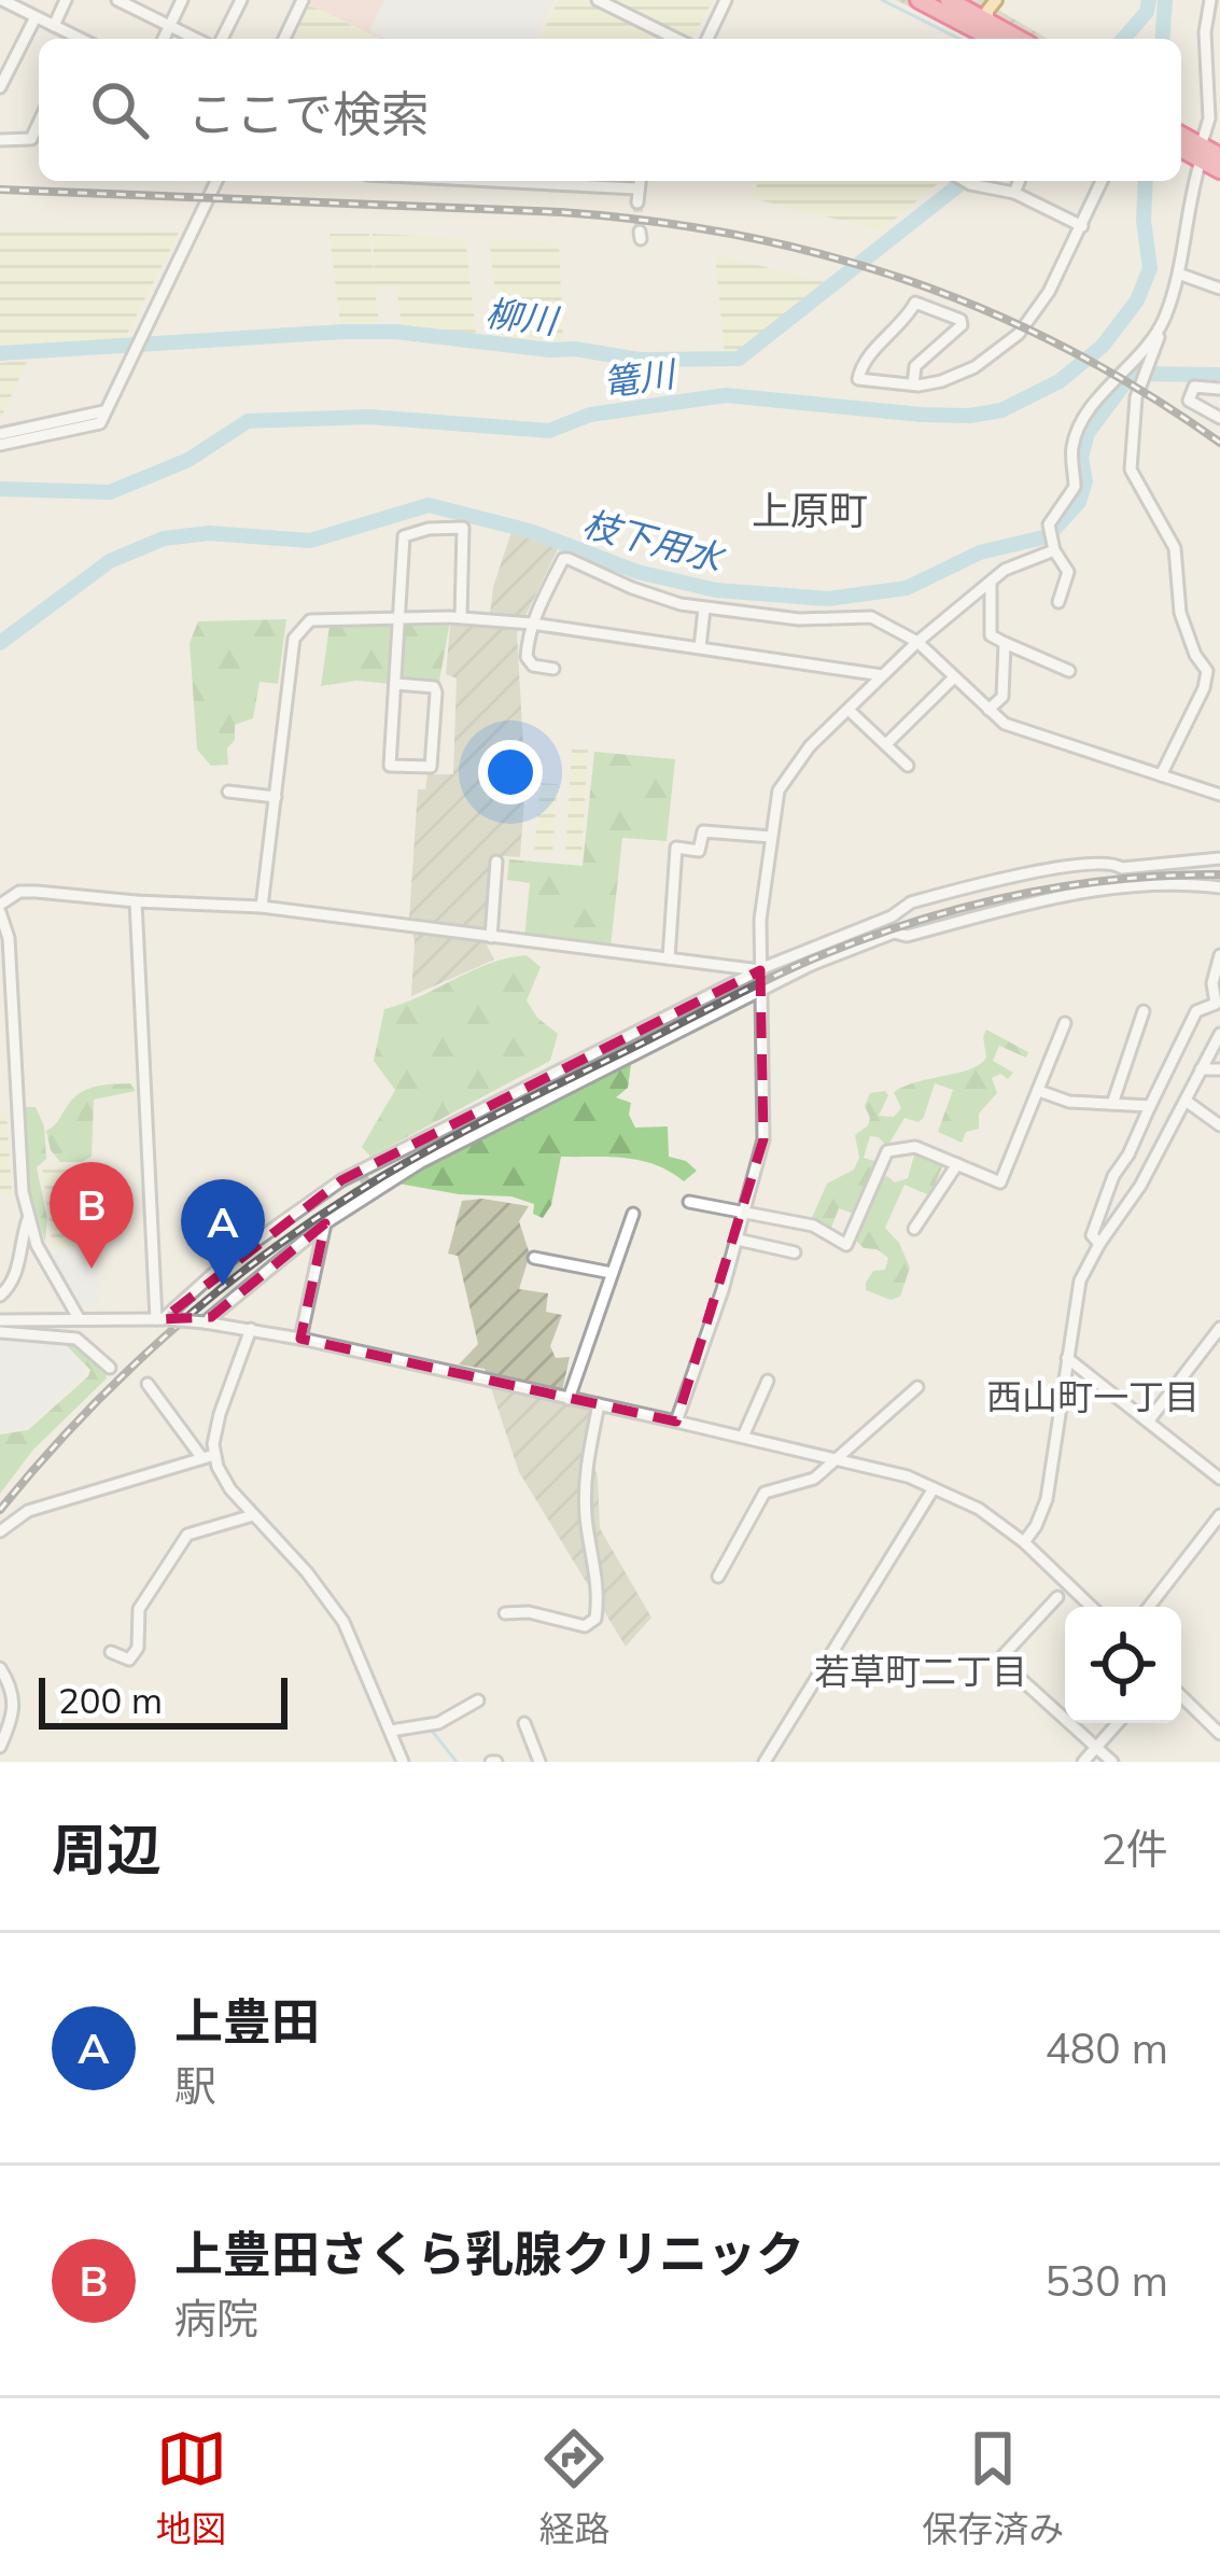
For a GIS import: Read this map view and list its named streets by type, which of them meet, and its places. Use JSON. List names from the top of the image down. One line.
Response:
{"districts":["上原町","西山町一丁目","若草町二丁目"],"water":["柳川","篭川","枝下用水"],"scale_bar":"200 m","page":{"search":"ここで検索","pins":["B","A"],"scale":"200 m","heading":["周辺","2件"],"list":[{"mark":"A","name":"上豊田","note":"駅","value":"480 m"},{"mark":"B","name":"上豊田さくら乳腺クリニック","note":"病院","value":"530 m"}],"nav":["地図","経路","保存済み"]}}
